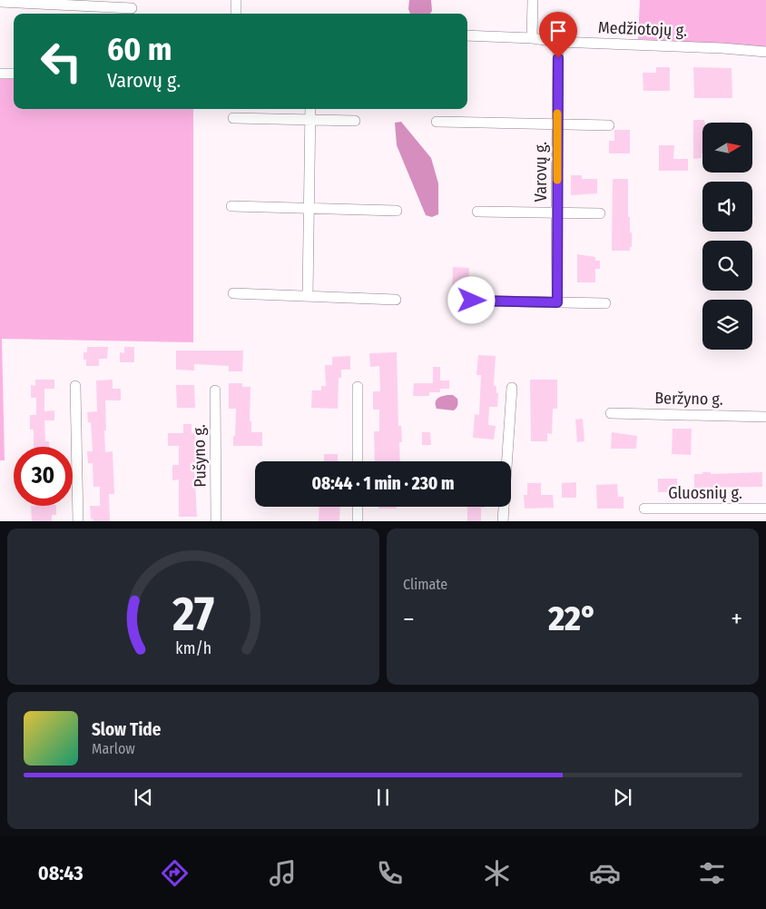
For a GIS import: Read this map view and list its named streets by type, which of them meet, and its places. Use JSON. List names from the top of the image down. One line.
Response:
{"streets":{"street":["Medžiotojų g.","Varovų g.","Beržyno g.","Pušyno g.","Gluosnių g."]},"crossings":[["Medžiotojų g.","Varovų g."]],"north":"right","page":{"turn":["60 m","Varovų g."],"limit":"30","trip":"08:44 · 1 min · 230 m","tile":"Climate","heat":["−","22°","+"],"song":["Slow Tide","Marlow"],"tabs":"08:43","gauge":["27","km/h"]}}
